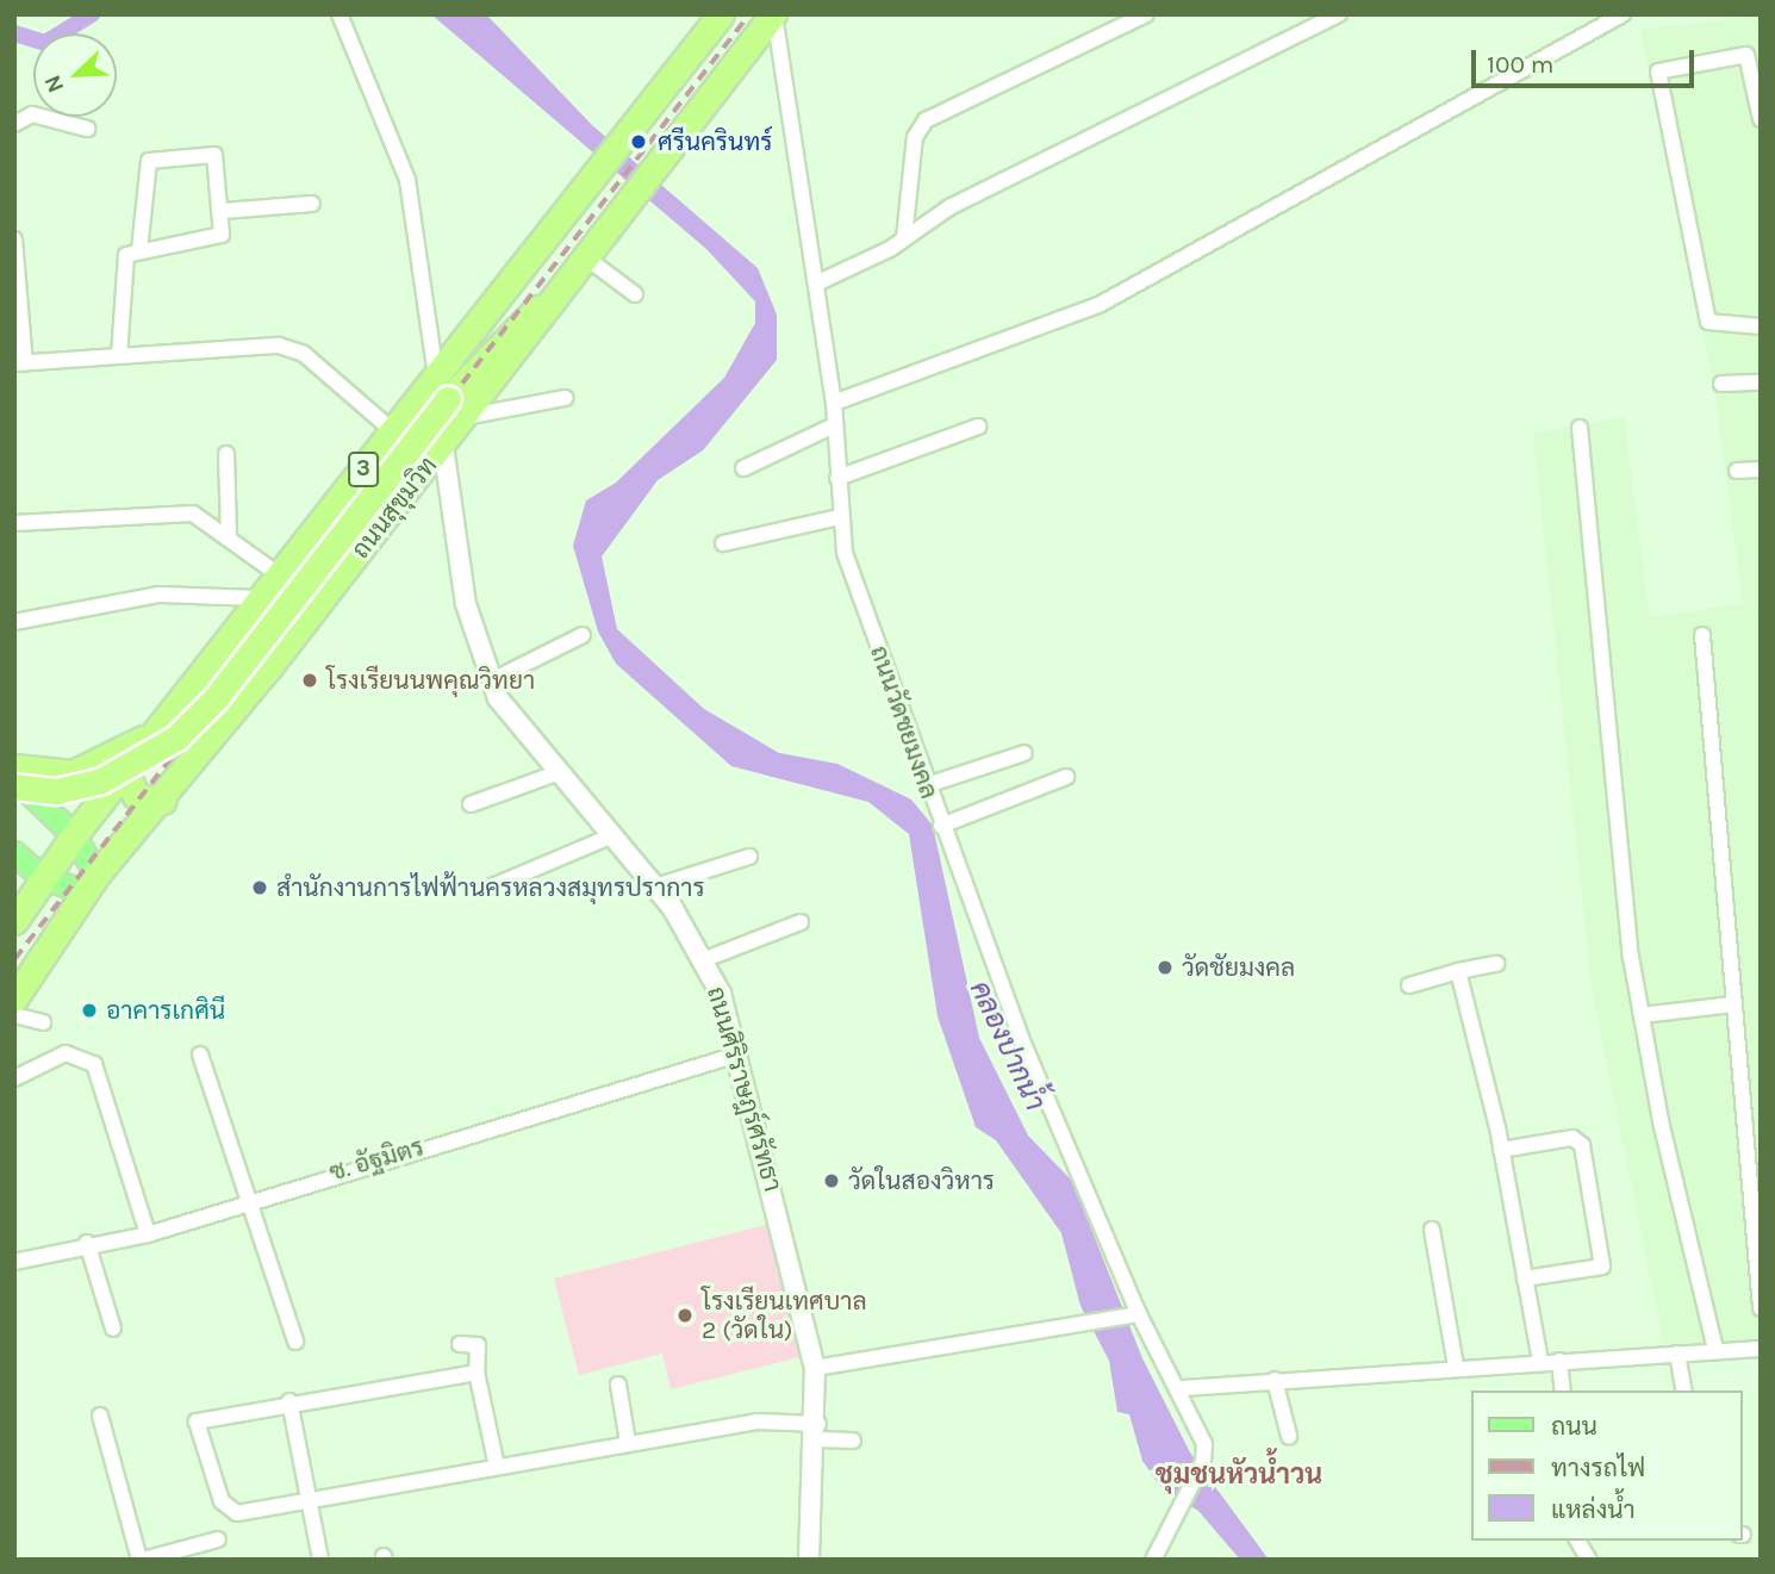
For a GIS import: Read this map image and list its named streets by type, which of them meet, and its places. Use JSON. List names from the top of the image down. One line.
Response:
{"streets":{"highway":["3","ถนนสุขุมวิท"],"street":["ถนนวัดชยมงคล","ถนนศิริราษฎร์ศรัทธา","ซ. อัฐมิตร"]},"crossings":[["ถนนสุขุมวิท","ถนนศิริราษฎร์ศรัทธา"],["ถนนศิริราษฎร์ศรัทธา","ซ. อัฐมิตร"]],"districts":["ชุมชนหัวน้ำวน"],"water":["คลองปากน้ำ"],"places":["ศรีนครินทร์","โรงเรียนนพคุณวิทยา","สำนักงานการไฟฟ้านครหลวงสมุทรปราการ","วัดชัยมงคล","อาคารเกศินี","วัดในสองวิหาร","โรงเรียนเทศบาล 2 (วัดใน)"],"legend":["ถนน","ทางรถไฟ","แหล่งน้ำ"],"scale_bar":"100 m","north":"bottom left"}
